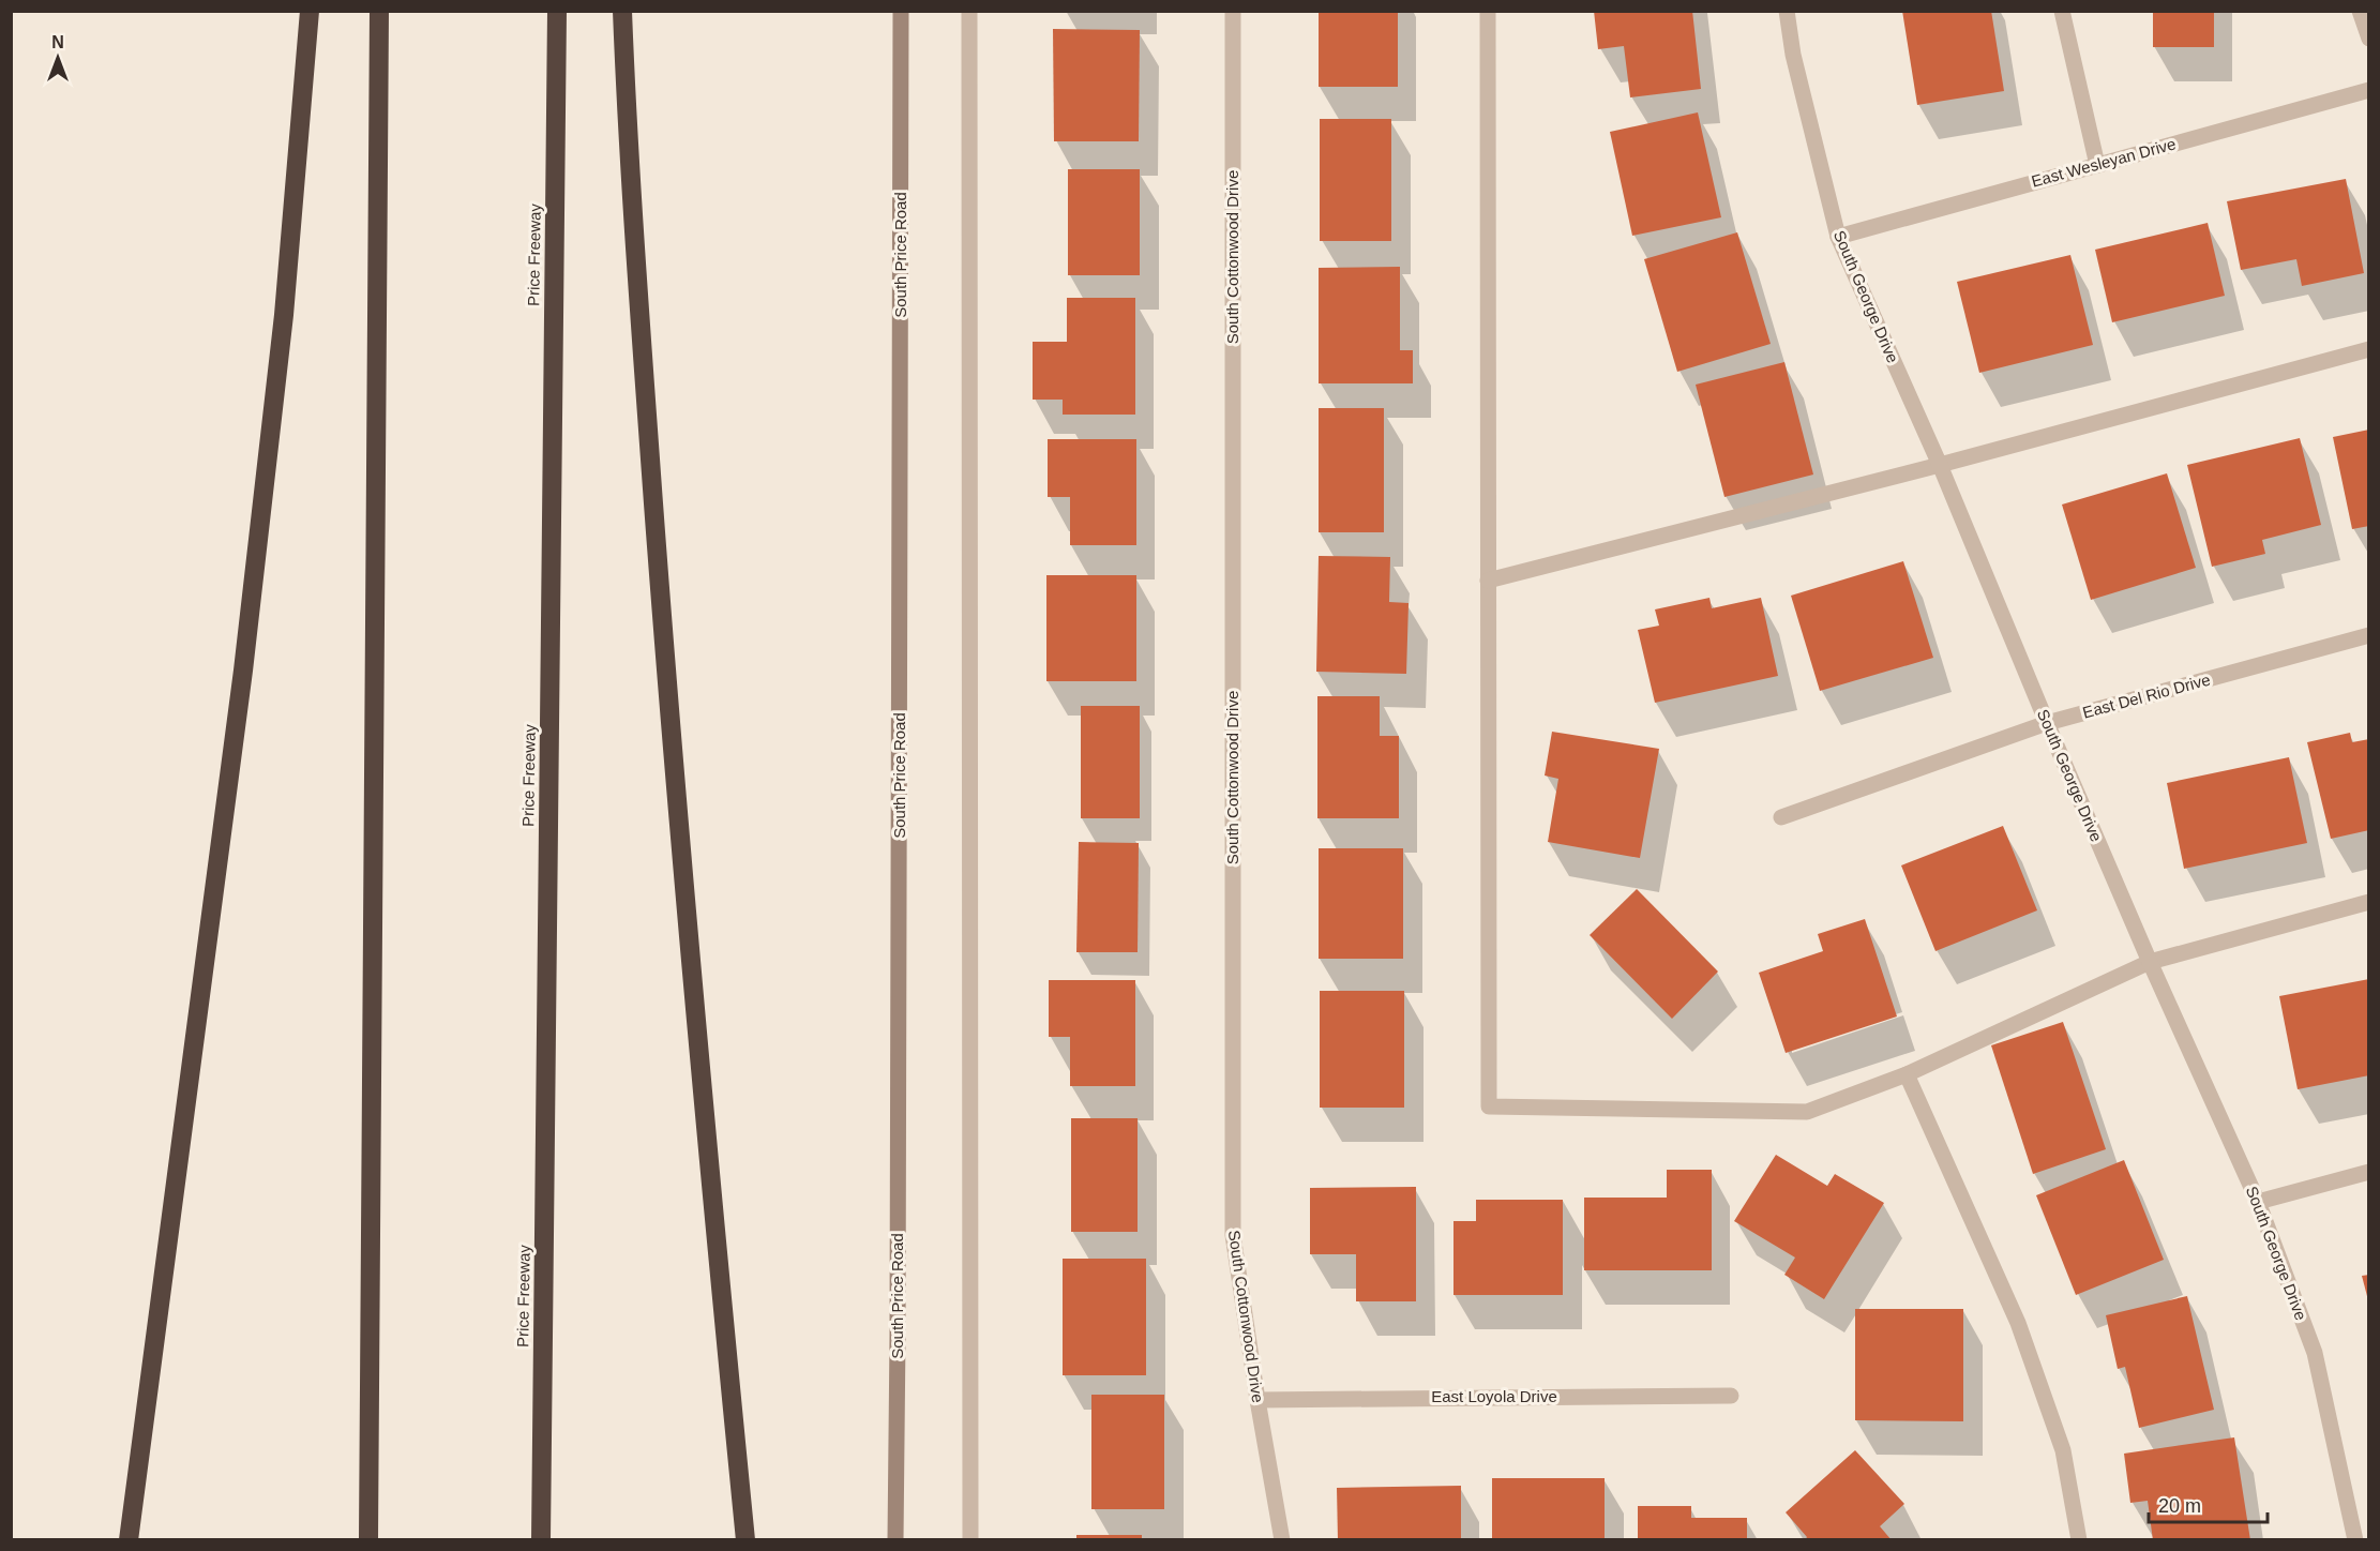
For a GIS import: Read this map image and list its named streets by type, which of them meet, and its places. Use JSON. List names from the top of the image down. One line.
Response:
{"streets":{"highway":["Price Freeway"],"main road":["South Price Road"],"street":["East Wesleyan Drive","South Cottonwood Drive","South George Drive","East Del Rio Drive","East Loyola Drive"]},"crossings":[["East Wesleyan Drive","South George Drive"],["South Cottonwood Drive","East Loyola Drive"],["South George Drive","East Del Rio Drive"]],"scale_bar":"20 m","north":"top"}
